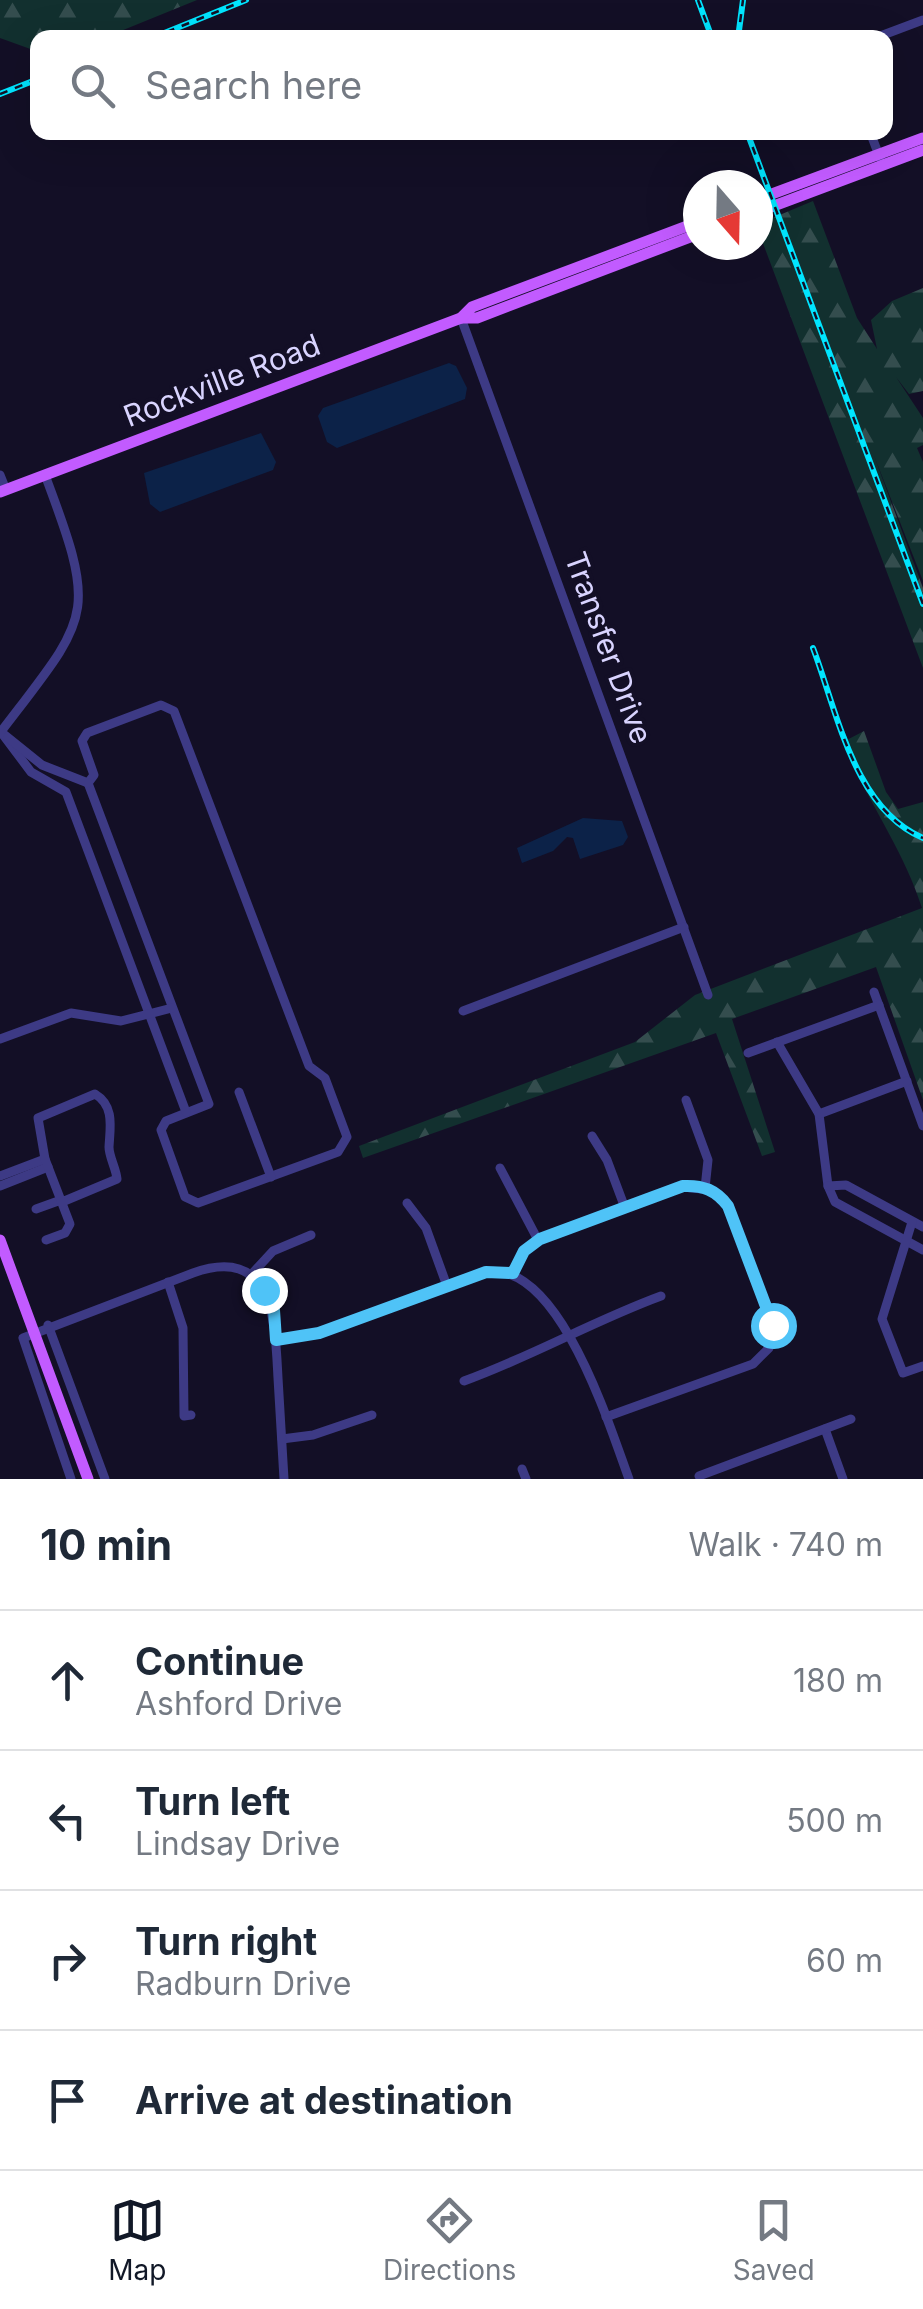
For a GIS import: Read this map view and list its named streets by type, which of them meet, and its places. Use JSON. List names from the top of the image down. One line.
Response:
{"streets":{"main road":["Rockville Road"],"street":["Transfer Drive"]},"crossings":[["Rockville Road","Transfer Drive"]],"north":"bottom","page":{"search":"Search here","heading":["10 min","Walk · 740 m"],"list":[["Continue","Ashford Drive","180 m"],["Turn left","Lindsay Drive","500 m"],["Turn right","Radburn Drive","60 m"],"Arrive at destination"],"nav":["Map","Directions","Saved"]}}
